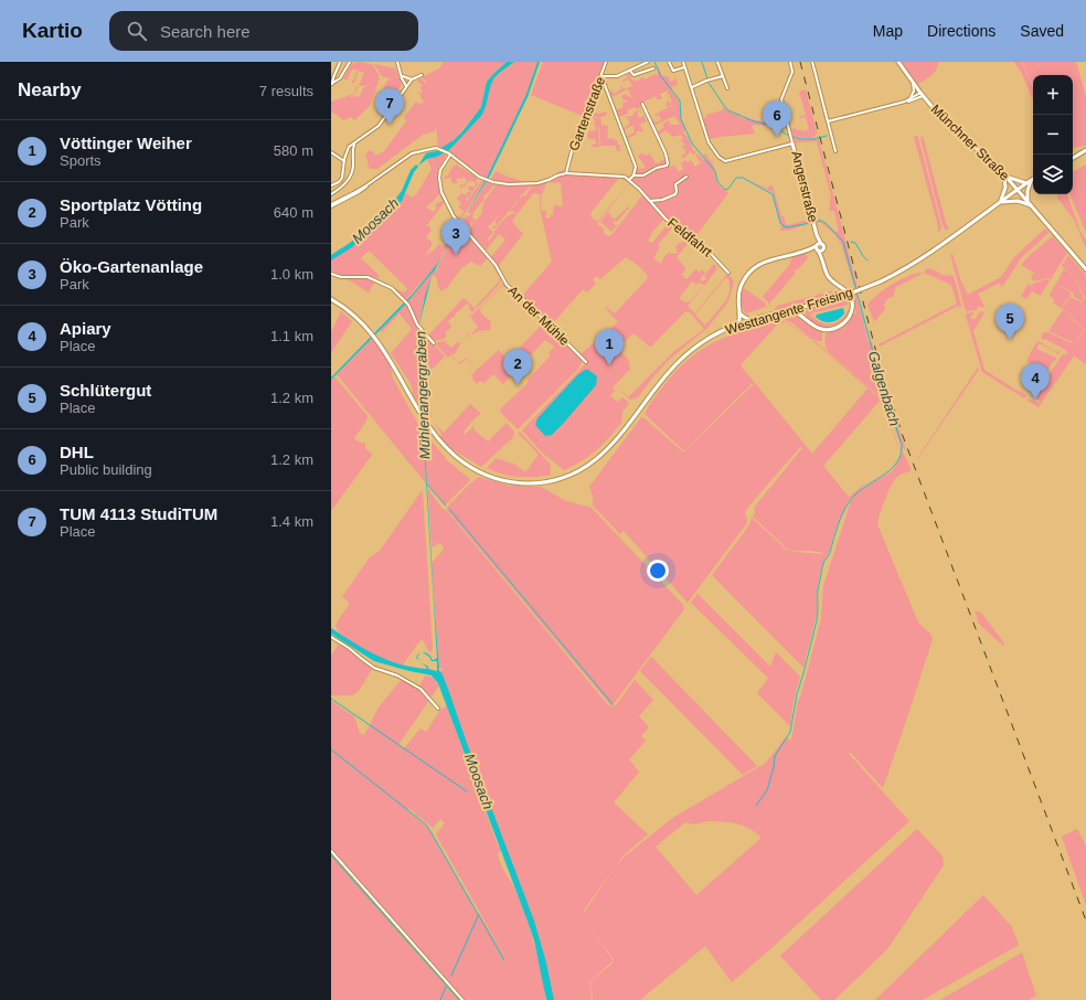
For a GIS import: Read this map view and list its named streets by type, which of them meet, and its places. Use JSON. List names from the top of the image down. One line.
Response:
{"streets":{"main road":["Münchner Straße","Angerstraße","Westtangente Freising"],"street":["Gartenstraße","Feldfahrt","An der Mühle"]},"crossings":[["Münchner Straße","Westtangente Freising"]],"water":["Moosach","Galgenbach","Mühlenangergraben"],"page":{"header":"Kartio","search":"Search here","nav":["Map","Directions","Saved"],"heading":["Nearby","7 results"],"map_buttons":["+","−"],"pins":["7","6","3","5","1","2","4"],"list":[{"mark":"1","name":"Vöttinger Weiher","note":"Sports","value":"580 m"},{"mark":"2","name":"Sportplatz Vötting","note":"Park","value":"640 m"},{"mark":"3","name":"Öko-Gartenanlage","note":"Park","value":"1.0 km"},{"mark":"4","name":"Apiary","note":"Place","value":"1.1 km"},{"mark":"5","name":"Schlütergut","note":"Place","value":"1.2 km"},{"mark":"6","name":"DHL","note":"Public building","value":"1.2 km"},{"mark":"7","name":"TUM 4113 StudiTUM","note":"Place","value":"1.4 km"}]}}
